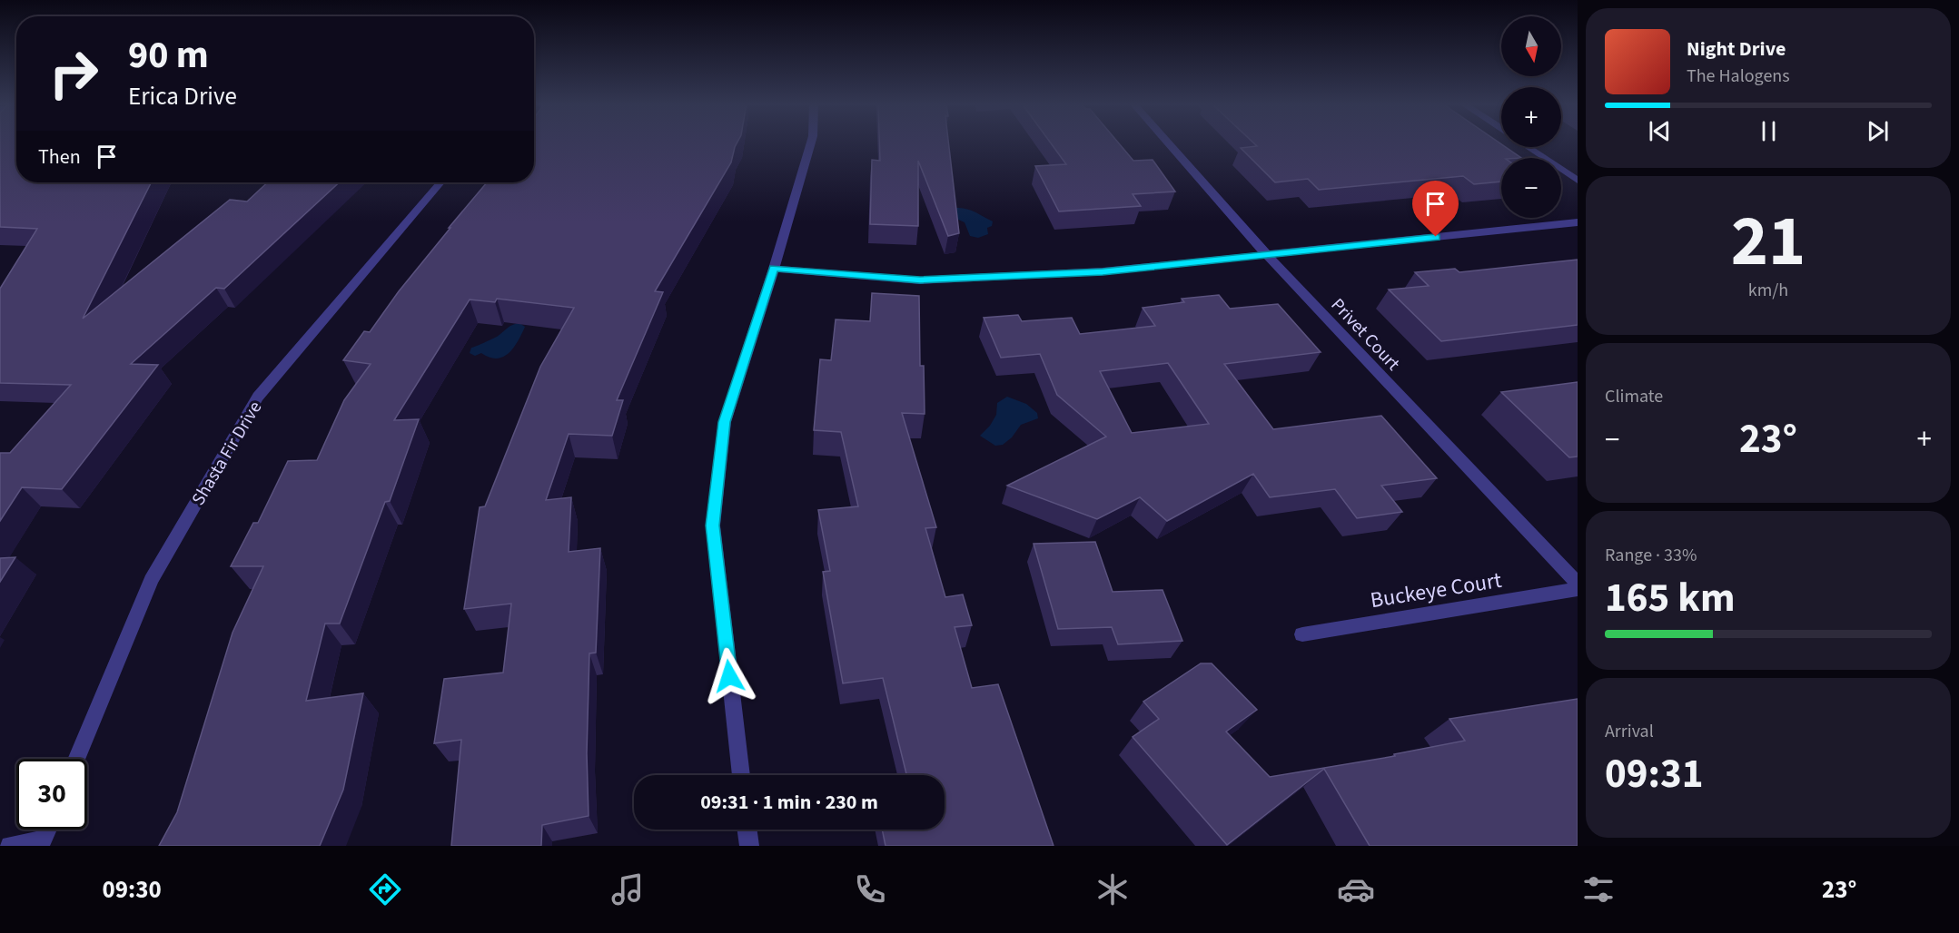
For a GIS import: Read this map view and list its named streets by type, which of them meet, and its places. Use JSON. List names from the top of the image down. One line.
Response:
{"streets":{"street":["Privet Court","Shasta Fir Drive","Buckeye Court"]},"north":"bottom","page":{"map_buttons":["+","−"],"turn":["90 m","Erica Drive"],"song":["Night Drive","The Halogens"],"then":"Then","tile":[["21","km/h"],"Climate",["Range · 33%","165 km"],["Arrival","09:31"]],"heat":["−","23°","+"],"limit":"30","trip":"09:31 · 1 min · 230 m","tabs":["09:30","23°"]}}
